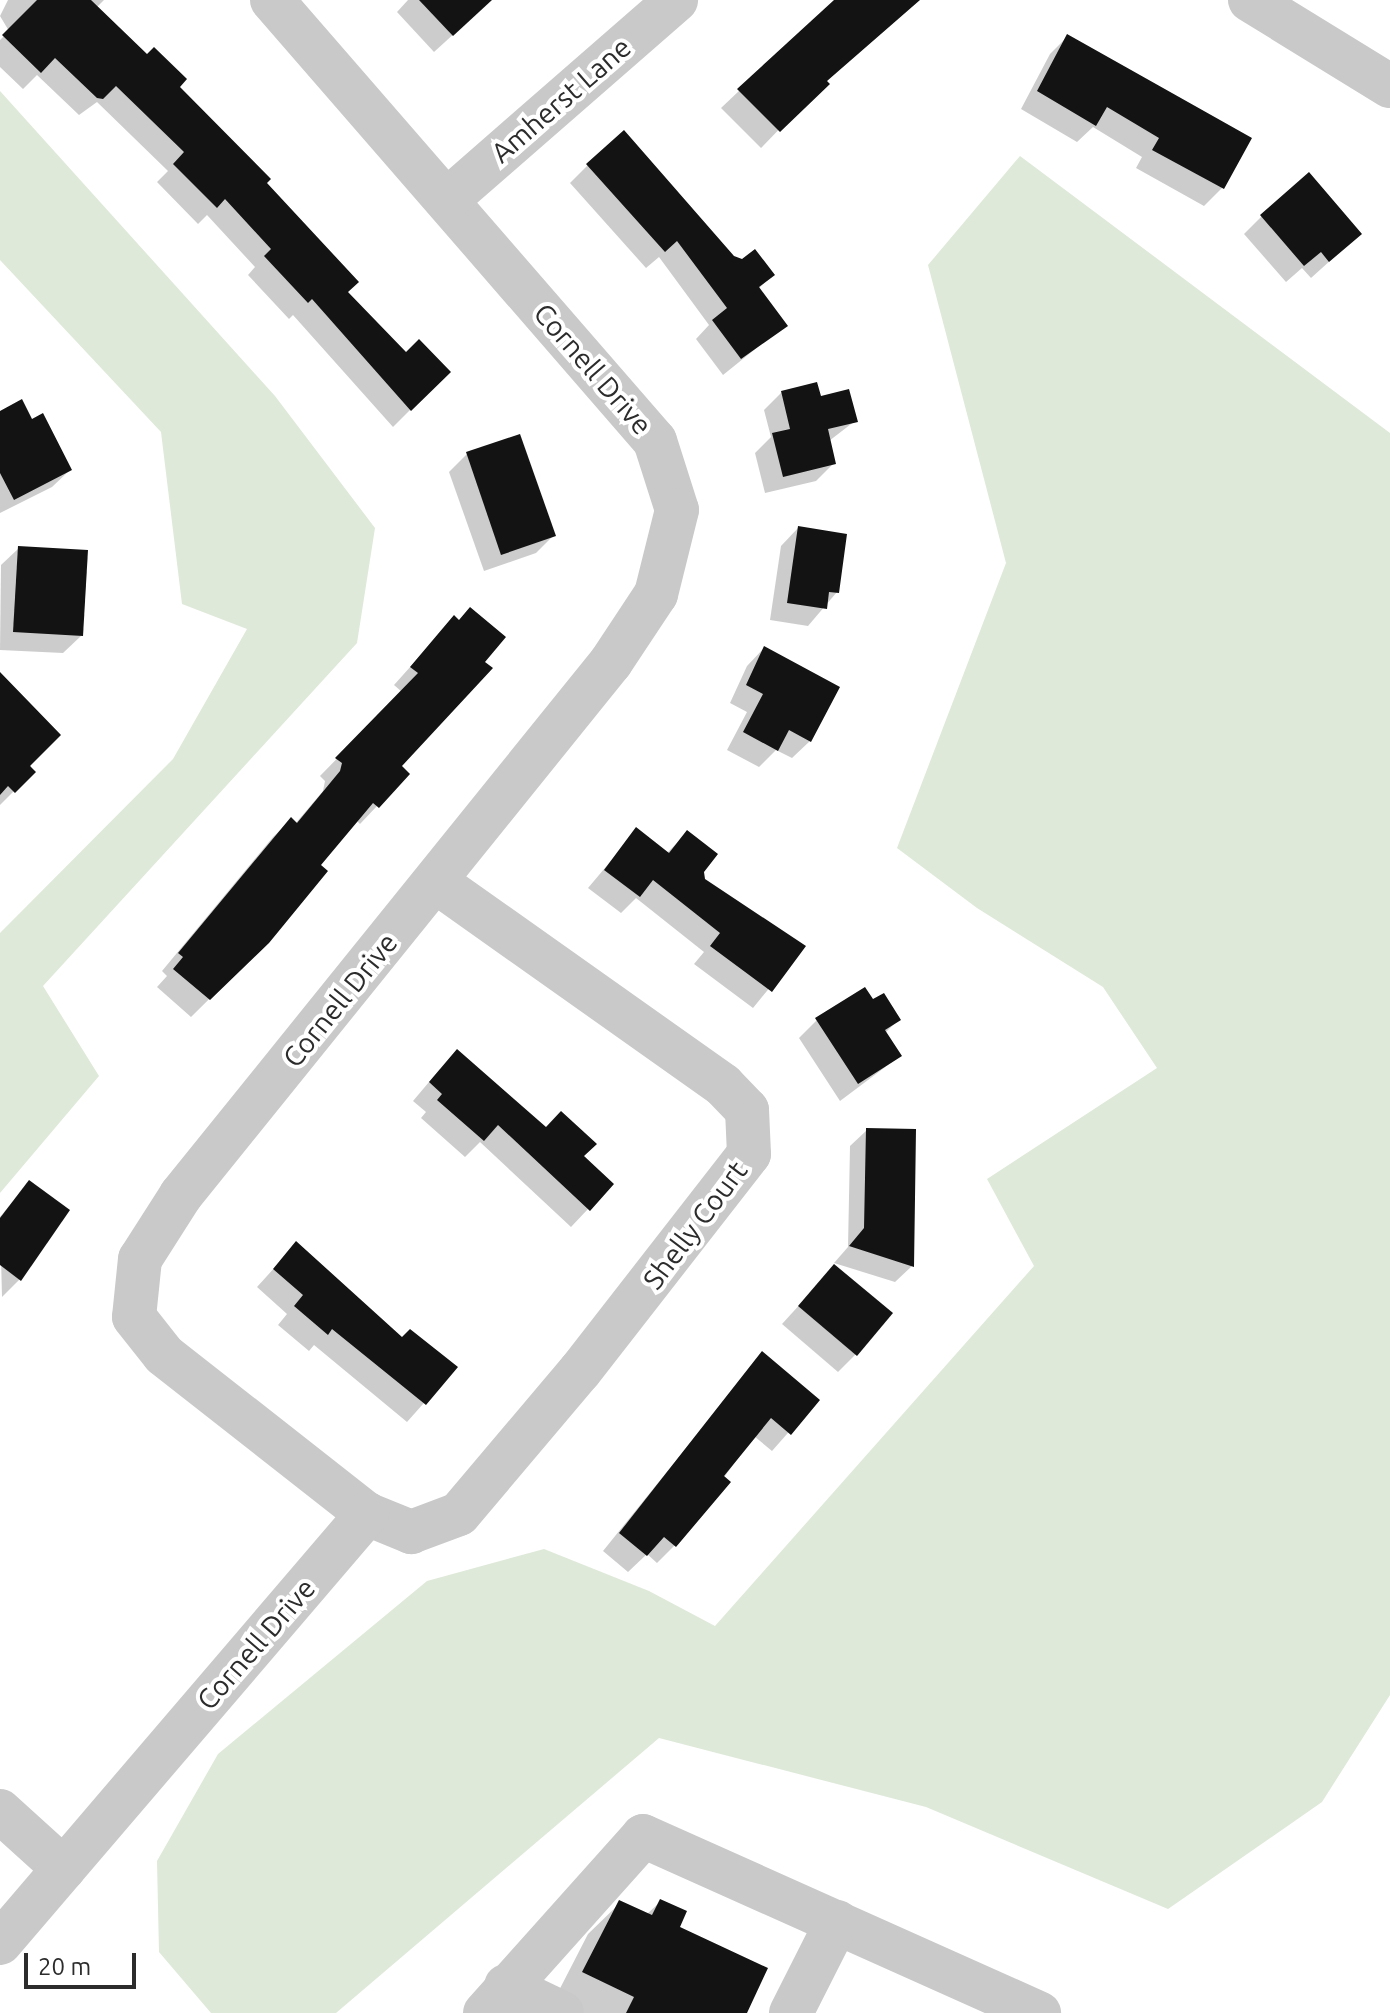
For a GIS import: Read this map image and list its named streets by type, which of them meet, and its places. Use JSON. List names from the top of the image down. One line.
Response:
{"streets":{"street":["Amherst Lane","Cornell Drive","Shelly Court"]},"crossings":[["Amherst Lane","Cornell Drive"],["Cornell Drive","Shelly Court"]],"scale_bar":"20 m"}
